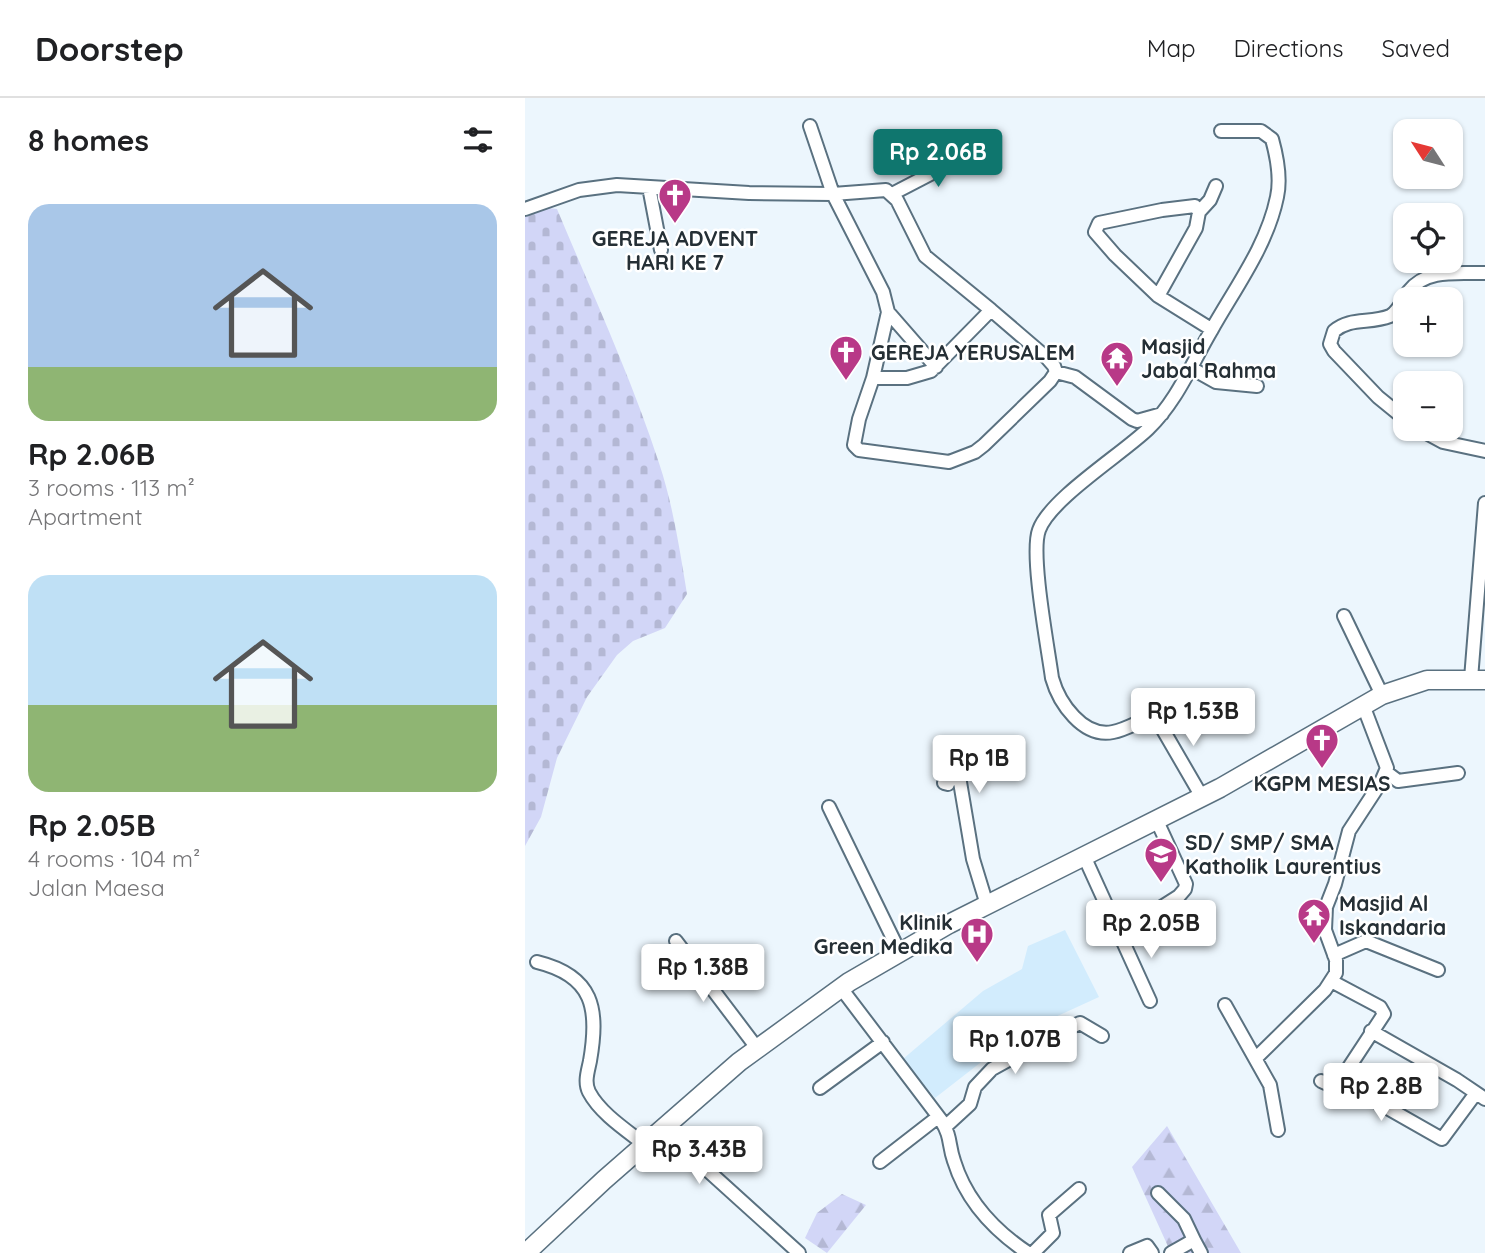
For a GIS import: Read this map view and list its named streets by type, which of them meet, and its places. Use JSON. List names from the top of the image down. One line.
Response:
{"places":{"church":["GEREJA ADVENT HARI KE 7","GEREJA YERUSALEM","KGPM MESIAS"],"temple":["Masjid Jabal Rahma","Masjid Al Iskandaria"],"school or university":["SD/ SMP/ SMA Katholik Laurentius"],"hospital":["Klinik Green Medika"]},"north":"top left","page":{"header":"Doorstep","nav":["Map","Directions","Saved"],"heading":"8 homes","map_buttons":["+","−"],"price":["Rp 2.06B","Rp 1.53B","Rp 1B","Rp 2.05B","Rp 1.38B","Rp 1.07B","Rp 2.8B","Rp 3.43B"],"list":[{"name":"Rp 2.06B","note":"3 rooms · 113 m² · Apartment"},{"name":"Rp 2.05B","note":"4 rooms · 104 m² · Jalan Maesa"}]}}
